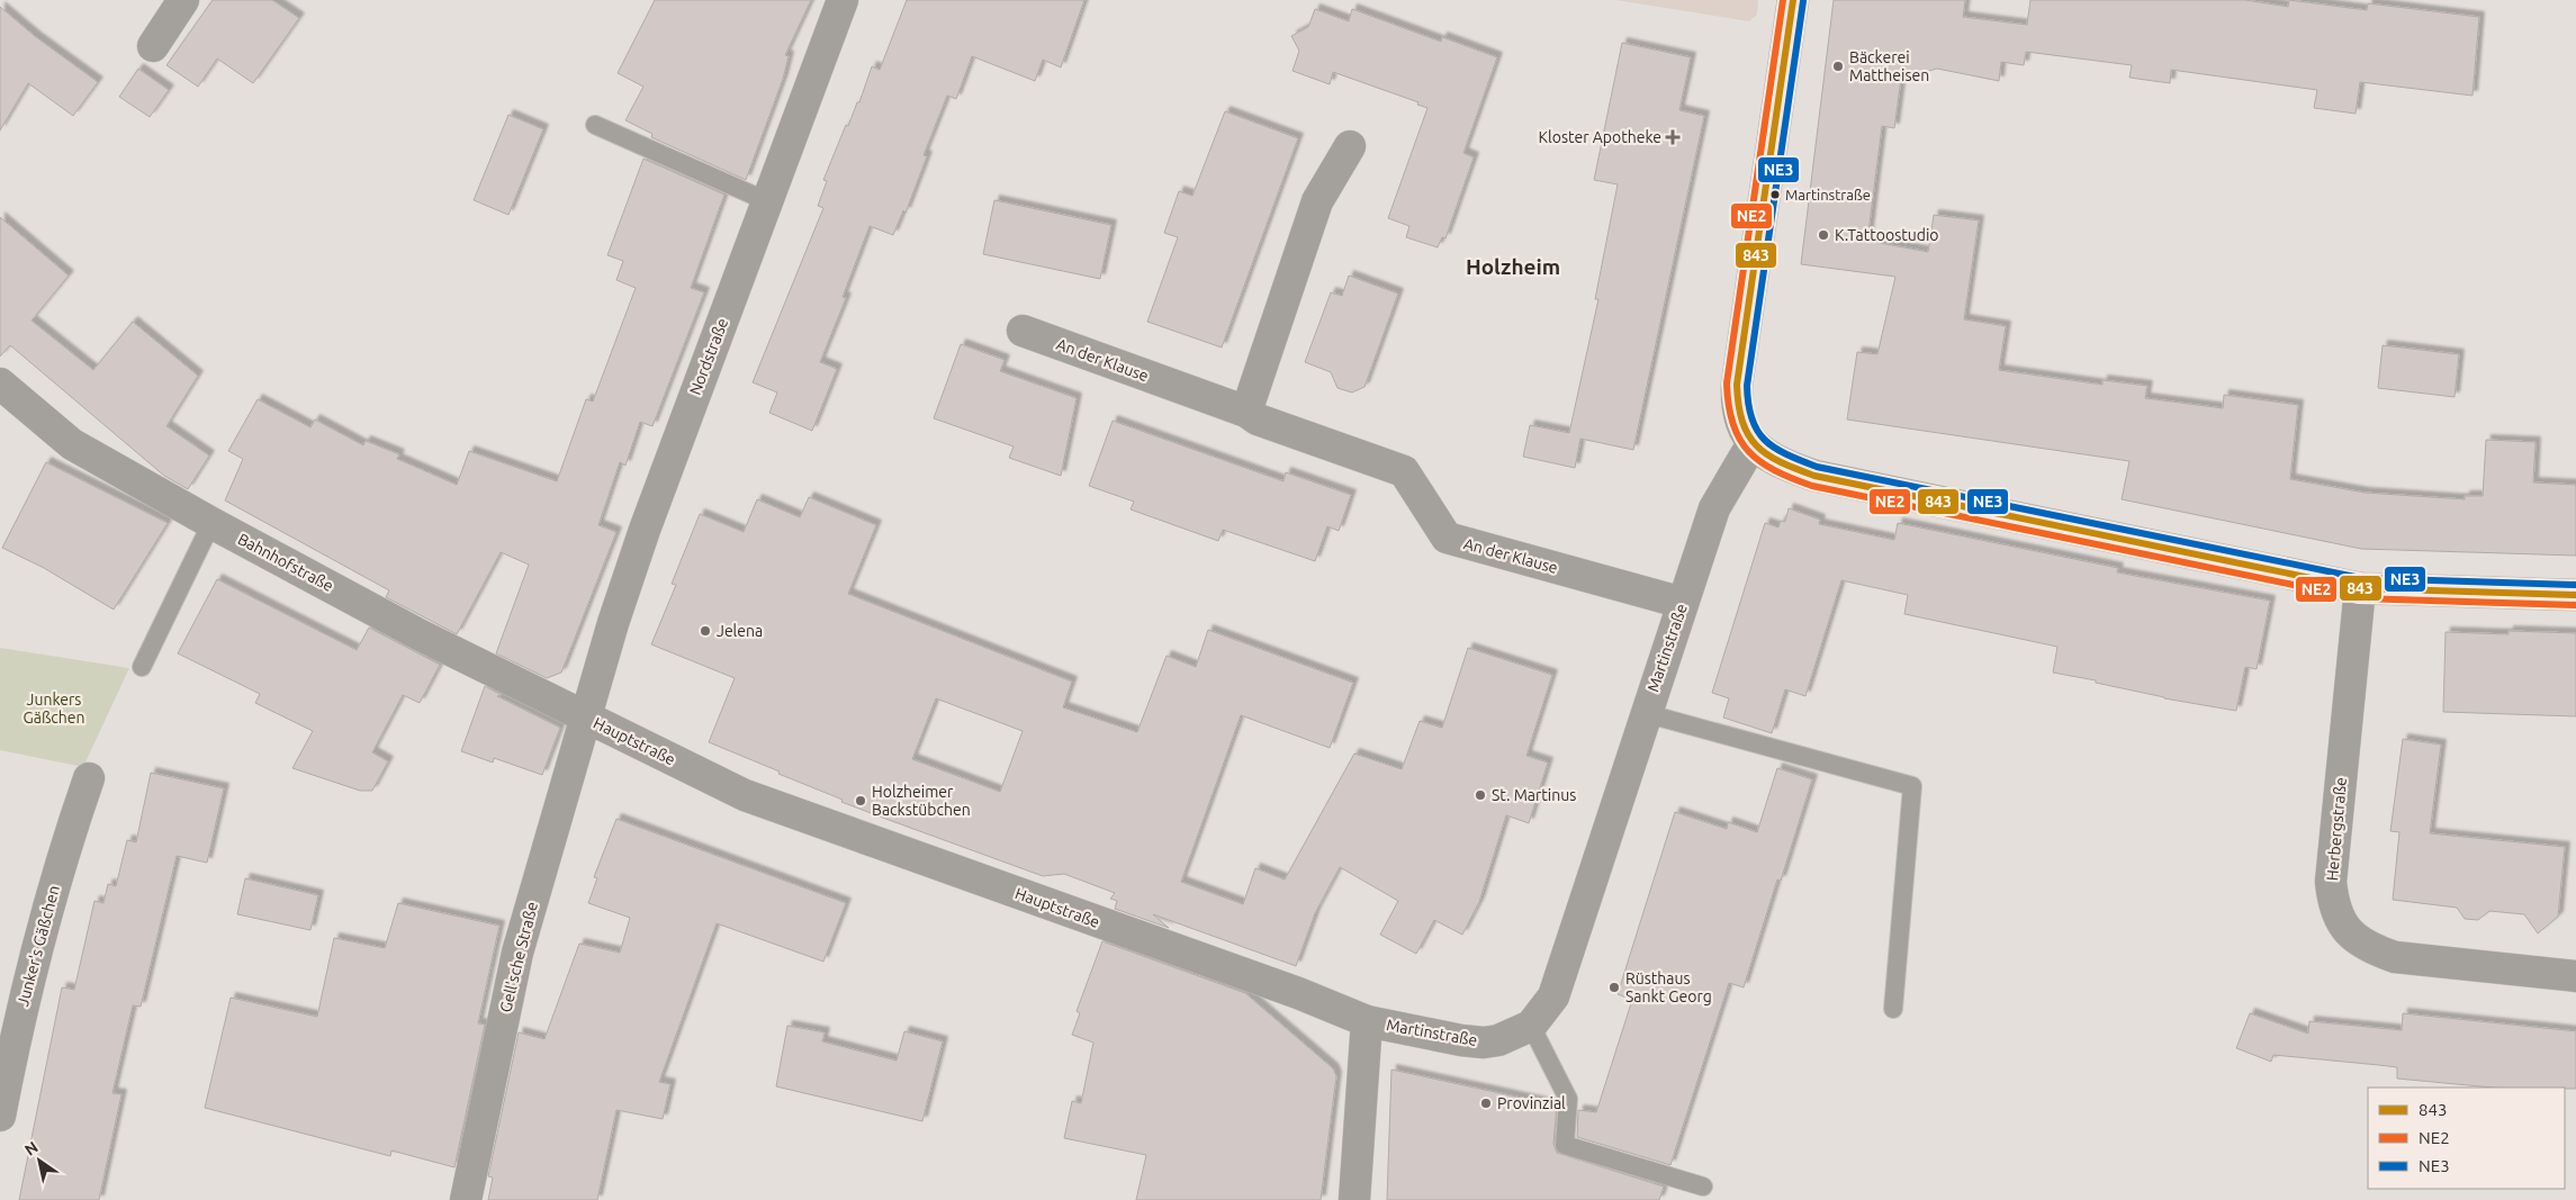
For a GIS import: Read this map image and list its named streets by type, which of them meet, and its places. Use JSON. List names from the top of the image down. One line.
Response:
{"streets":{"street":["Nordstraße","An der Klause","Bahnhofstraße","Martinstraße","Hauptstraße","Herbergstraße","Junker's Gäßchen","Gell'sche Straße"]},"crossings":[["Nordstraße","Bahnhofstraße"],["Nordstraße","Hauptstraße"],["Nordstraße","Gell'sche Straße"],["An der Klause","Martinstraße"],["Bahnhofstraße","Hauptstraße"],["Bahnhofstraße","Gell'sche Straße"],["Martinstraße","Hauptstraße"],["Hauptstraße","Gell'sche Straße"]],"districts":["Holzheim"],"parks":["Junkers Gäßchen"],"places":{"other":["Bäckerei Mattheisen","Martinstraße","K.Tattoostudio","Jelena","St. Martinus","Holzheimer Backstübchen","Rüsthaus Sankt Georg","Provinzial"],"health":["Kloster Apotheke"]},"lines":["transit line 843","transit line NE2","transit line NE3"],"legend":["843","NE2","NE3"],"north":"top left"}
